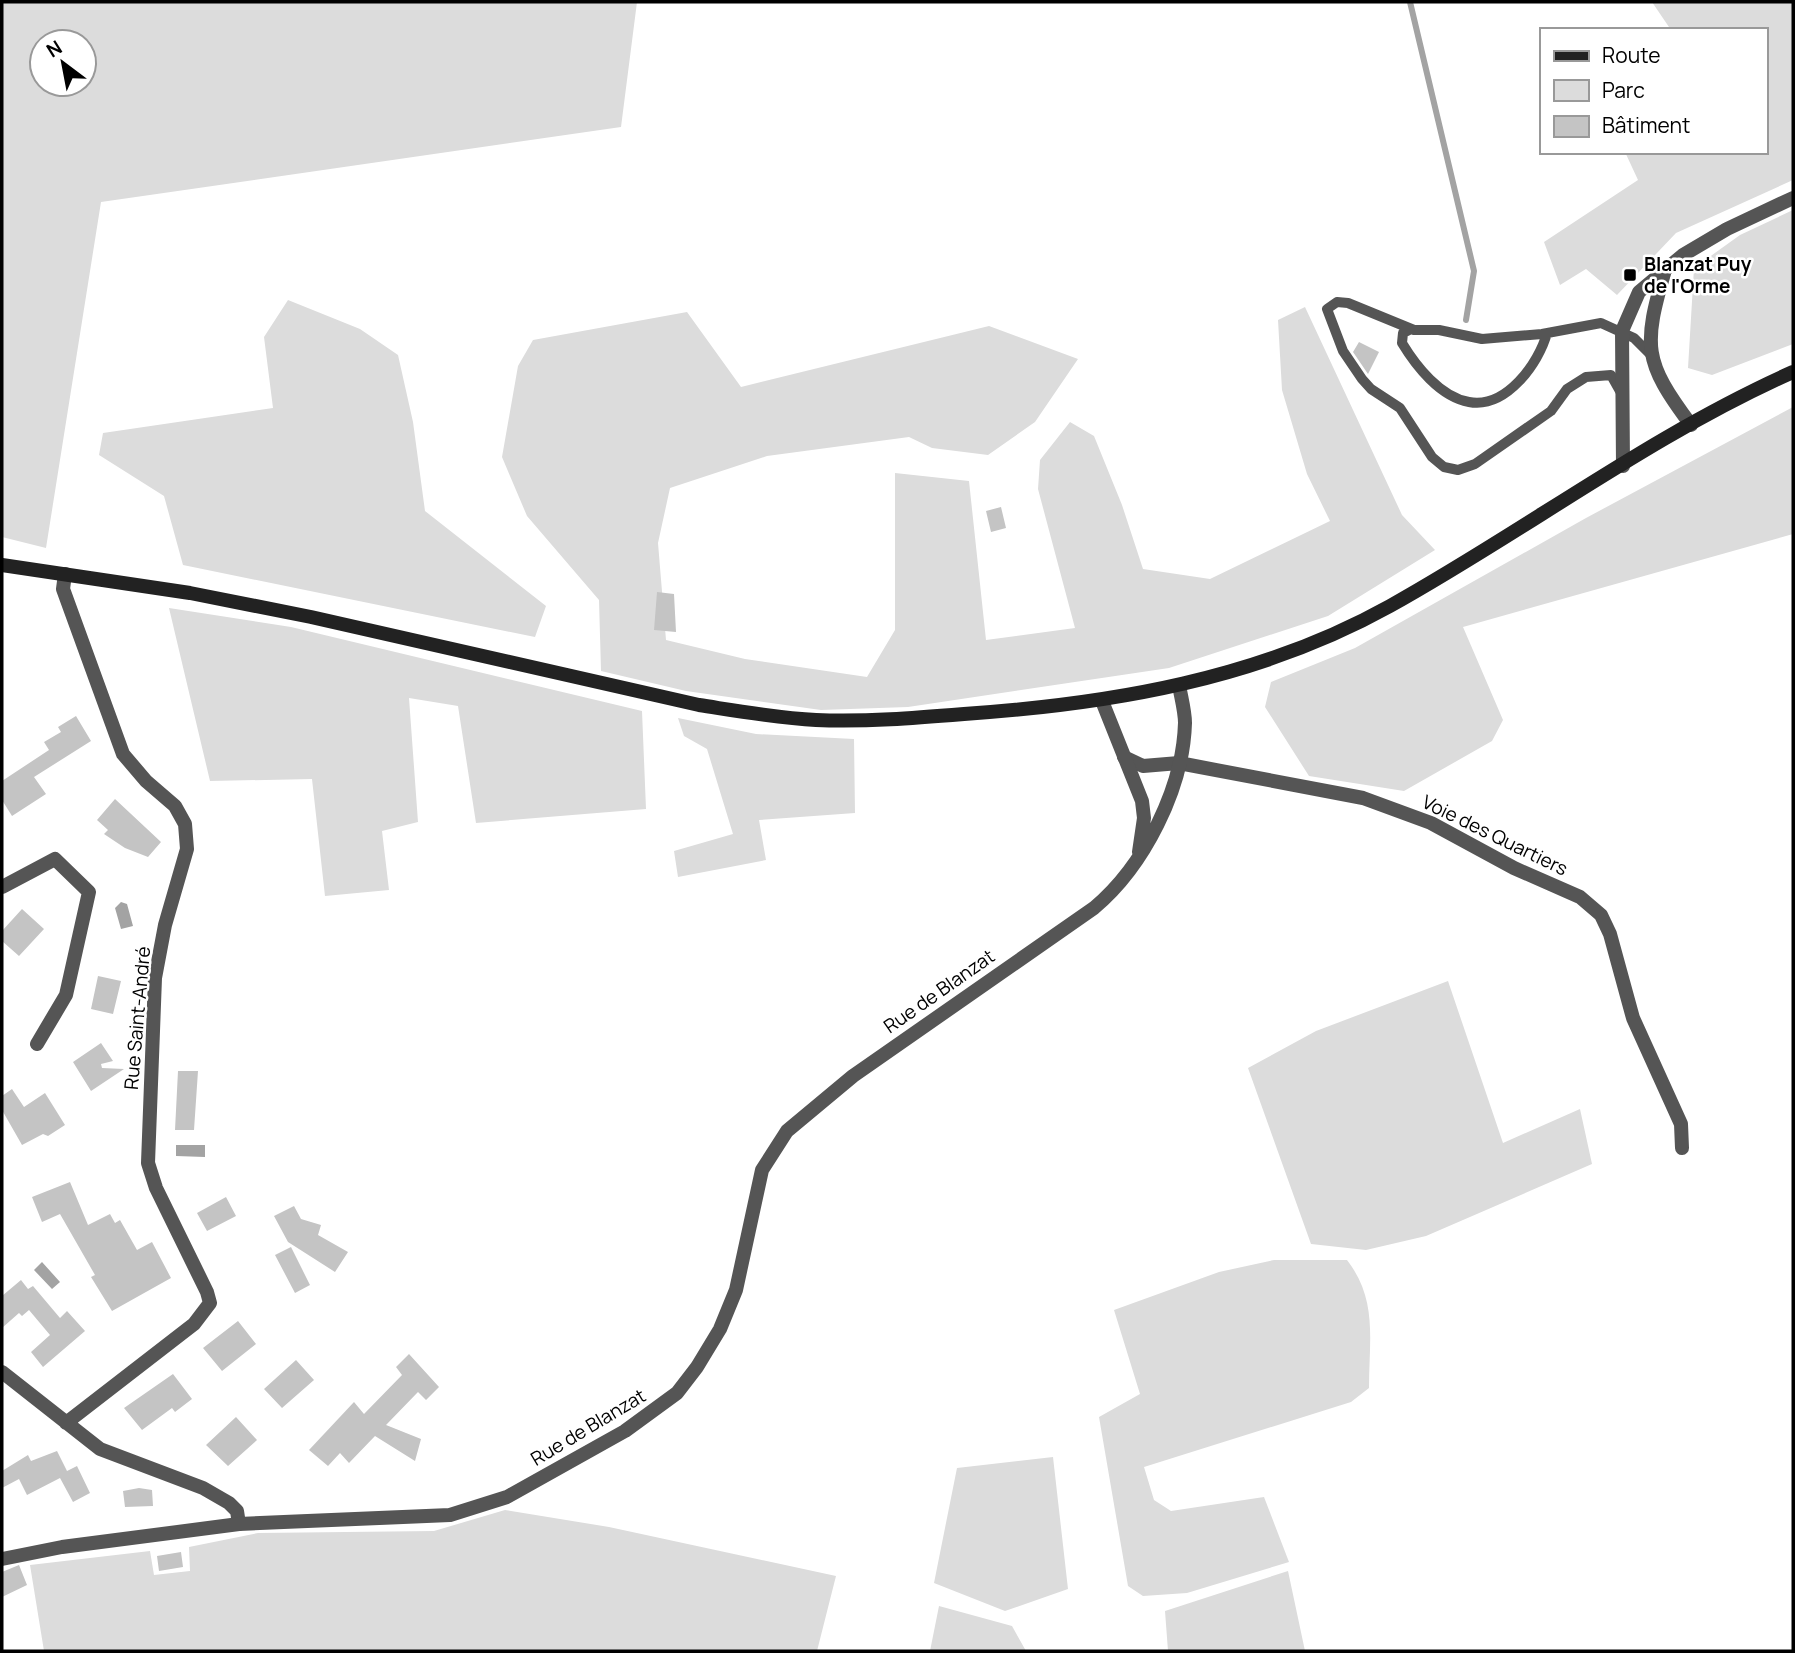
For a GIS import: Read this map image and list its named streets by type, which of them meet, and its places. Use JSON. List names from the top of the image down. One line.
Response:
{"streets":{"street":["Voie des Quartiers","Rue de Blanzat","Rue Saint-André"]},"crossings":[["Voie des Quartiers","Rue de Blanzat"]],"places":{"transit":["Blanzat Puy de l'Orme"]},"legend":["Route","Parc","Bâtiment"],"north":"top left"}
